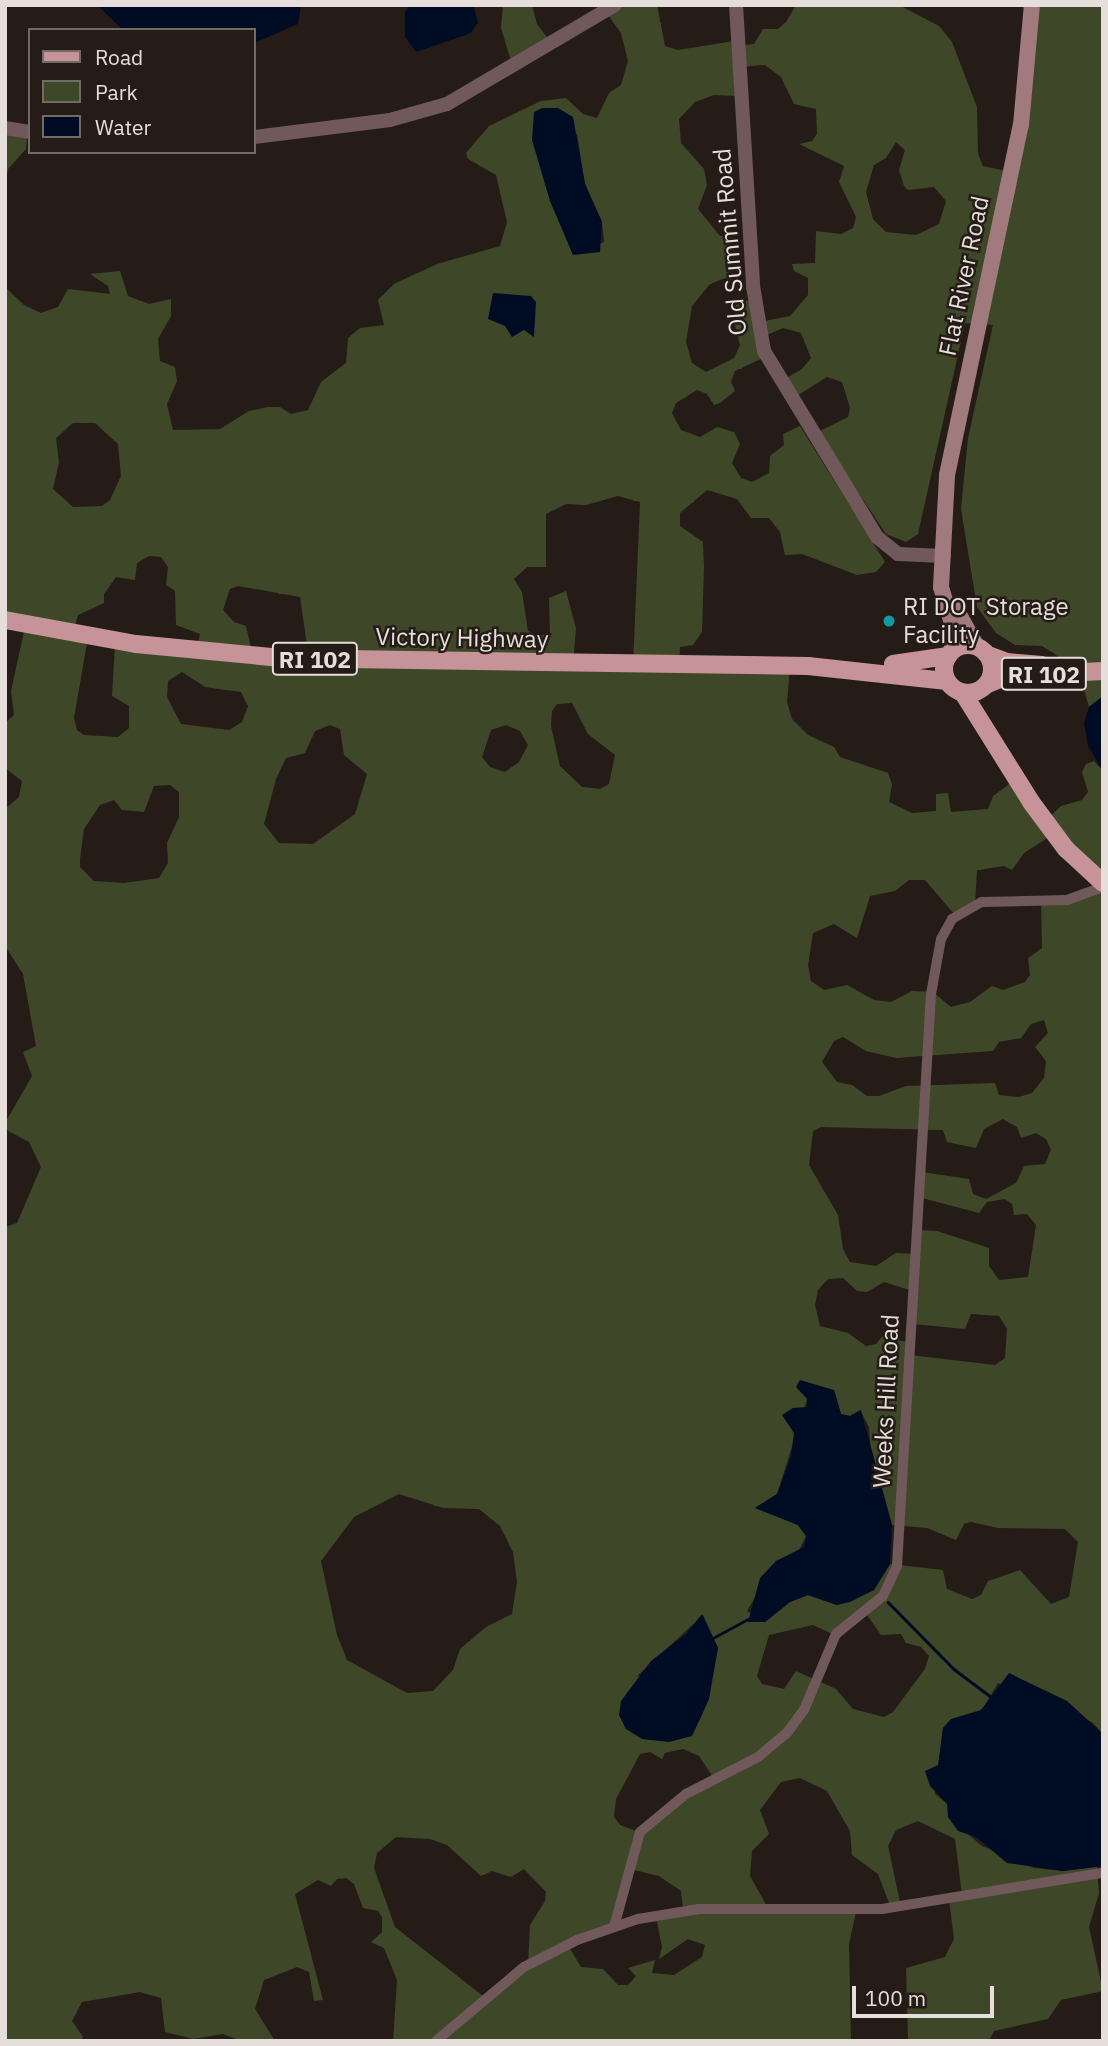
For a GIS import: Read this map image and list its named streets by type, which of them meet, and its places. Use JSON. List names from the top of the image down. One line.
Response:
{"streets":{"main road":["Flat River Road","Victory Highway","RI 102"],"street":["Old Summit Road","Weeks Hill Road"]},"crossings":[["Old Summit Road","Flat River Road"],["Flat River Road","Victory Highway"],["Flat River Road","RI 102"],["Victory Highway","RI 102"]],"places":["RI DOT Storage Facility"],"legend":["Road","Park","Water"],"scale_bar":"100 m"}
